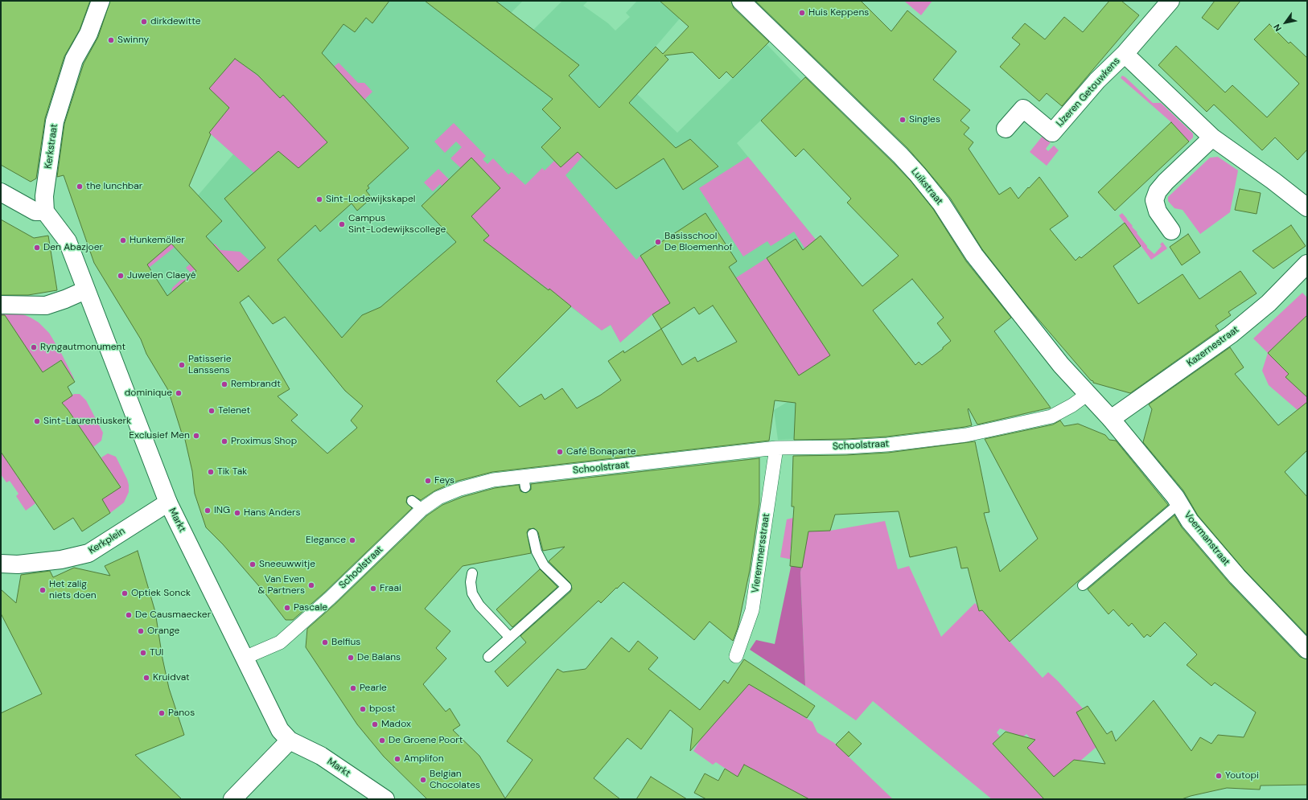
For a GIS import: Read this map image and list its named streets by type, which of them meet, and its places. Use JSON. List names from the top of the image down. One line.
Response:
{"streets":{"street":["IJzeren Getouwkens","Kerkstraat","Luikstraat","Kazernestraat","Schoolstraat","Markt","Voermanstraat","Kerkplein","Vieremmersstraat"]},"crossings":[["Luikstraat","Schoolstraat"],["Luikstraat","Voermanstraat"],["Kazernestraat","Voermanstraat"],["Schoolstraat","Markt"],["Schoolstraat","Voermanstraat"],["Schoolstraat","Vieremmersstraat"],["Markt","Kerkplein"]],"places":["Huis Keppens","dirkdewitte","Swinny","Singles","the lunchbar","Sint-Lodewijkskapel","Campus Sint-Lodewijkscollege","Hunkemöller","Basisschool De Bloemenhof","Den Abazjoer","Juwelen Claeyé","Ryngautmonument","Patisserie Lanssens","Rembrandt","dominique","Telenet","Sint-Laurentiuskerk","Exclusief Men","Proximus Shop","Café Bonaparte","Tik Tak","Feys","ING","Hans Anders","Elegance","Sneeuwwitje","Van Even & Partners","Fraai","Het zalig niets doen","Optiek Sonck","Pascale","De Causmaecker","Orange","Belfius","TUI","De Balans","Kruidvat","Pearle","bpost","Panos","Madox","De Groene Poort","Amplifon","Youtopi","Belgian Chocolates"],"north":"bottom left"}
